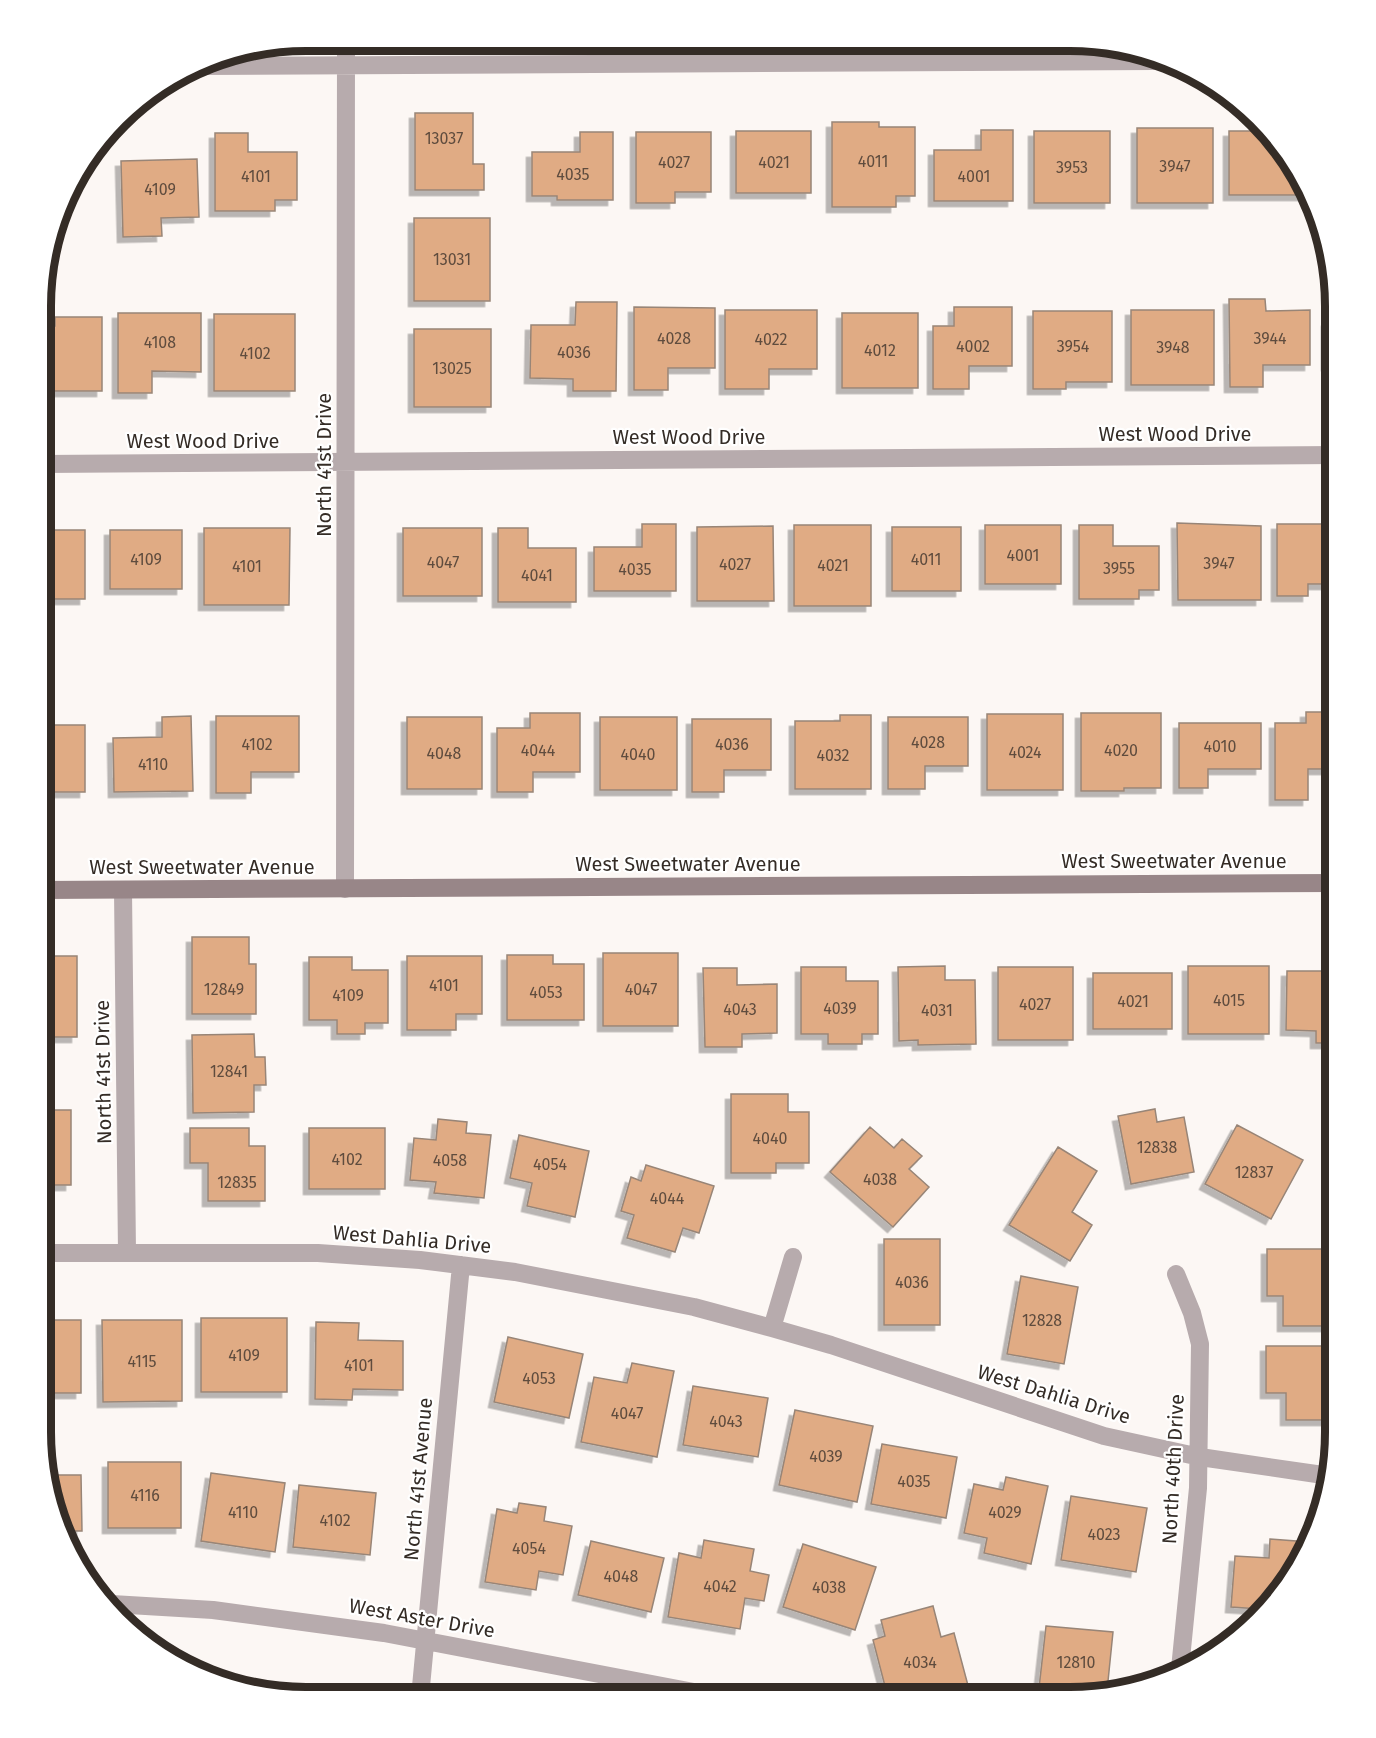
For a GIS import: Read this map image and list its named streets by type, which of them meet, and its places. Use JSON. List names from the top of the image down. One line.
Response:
{"streets":{"street":["West Wood Drive","North 41st Drive","West Sweetwater Avenue","West Dahlia Drive","North 40th Drive","North 41st Avenue","West Aster Drive"]},"crossings":[["West Wood Drive","North 41st Drive"],["North 41st Drive","West Sweetwater Avenue"],["North 41st Drive","West Dahlia Drive"],["West Dahlia Drive","North 40th Drive"],["West Dahlia Drive","North 41st Avenue"],["North 41st Avenue","West Aster Drive"]],"house_numbers":["13037","4011","4027","4021","3947","3953","4035","4101","4001","4109","13031","4028","3944","4022","4108","4002","3954","3948","4012","4036","4102","13025","4001","4109","4011","4047","3947","4027","4021","4101","3955","4035","4041","4028","4102","4036","4010","4044","4020","4024","4048","4040","4032","4110","4101","12849","4047","4053","4109","4015","4021","4027","4039","4043","4031","12841","4040","12838","4102","4058","4054","12837","4038","12835","4044","4036","12828","4109","4115","4101","4053","4047","4043","4039","4035","4116","4110","4029","4102","4023","4054","4048","4042","4038","4034","12810"]}
